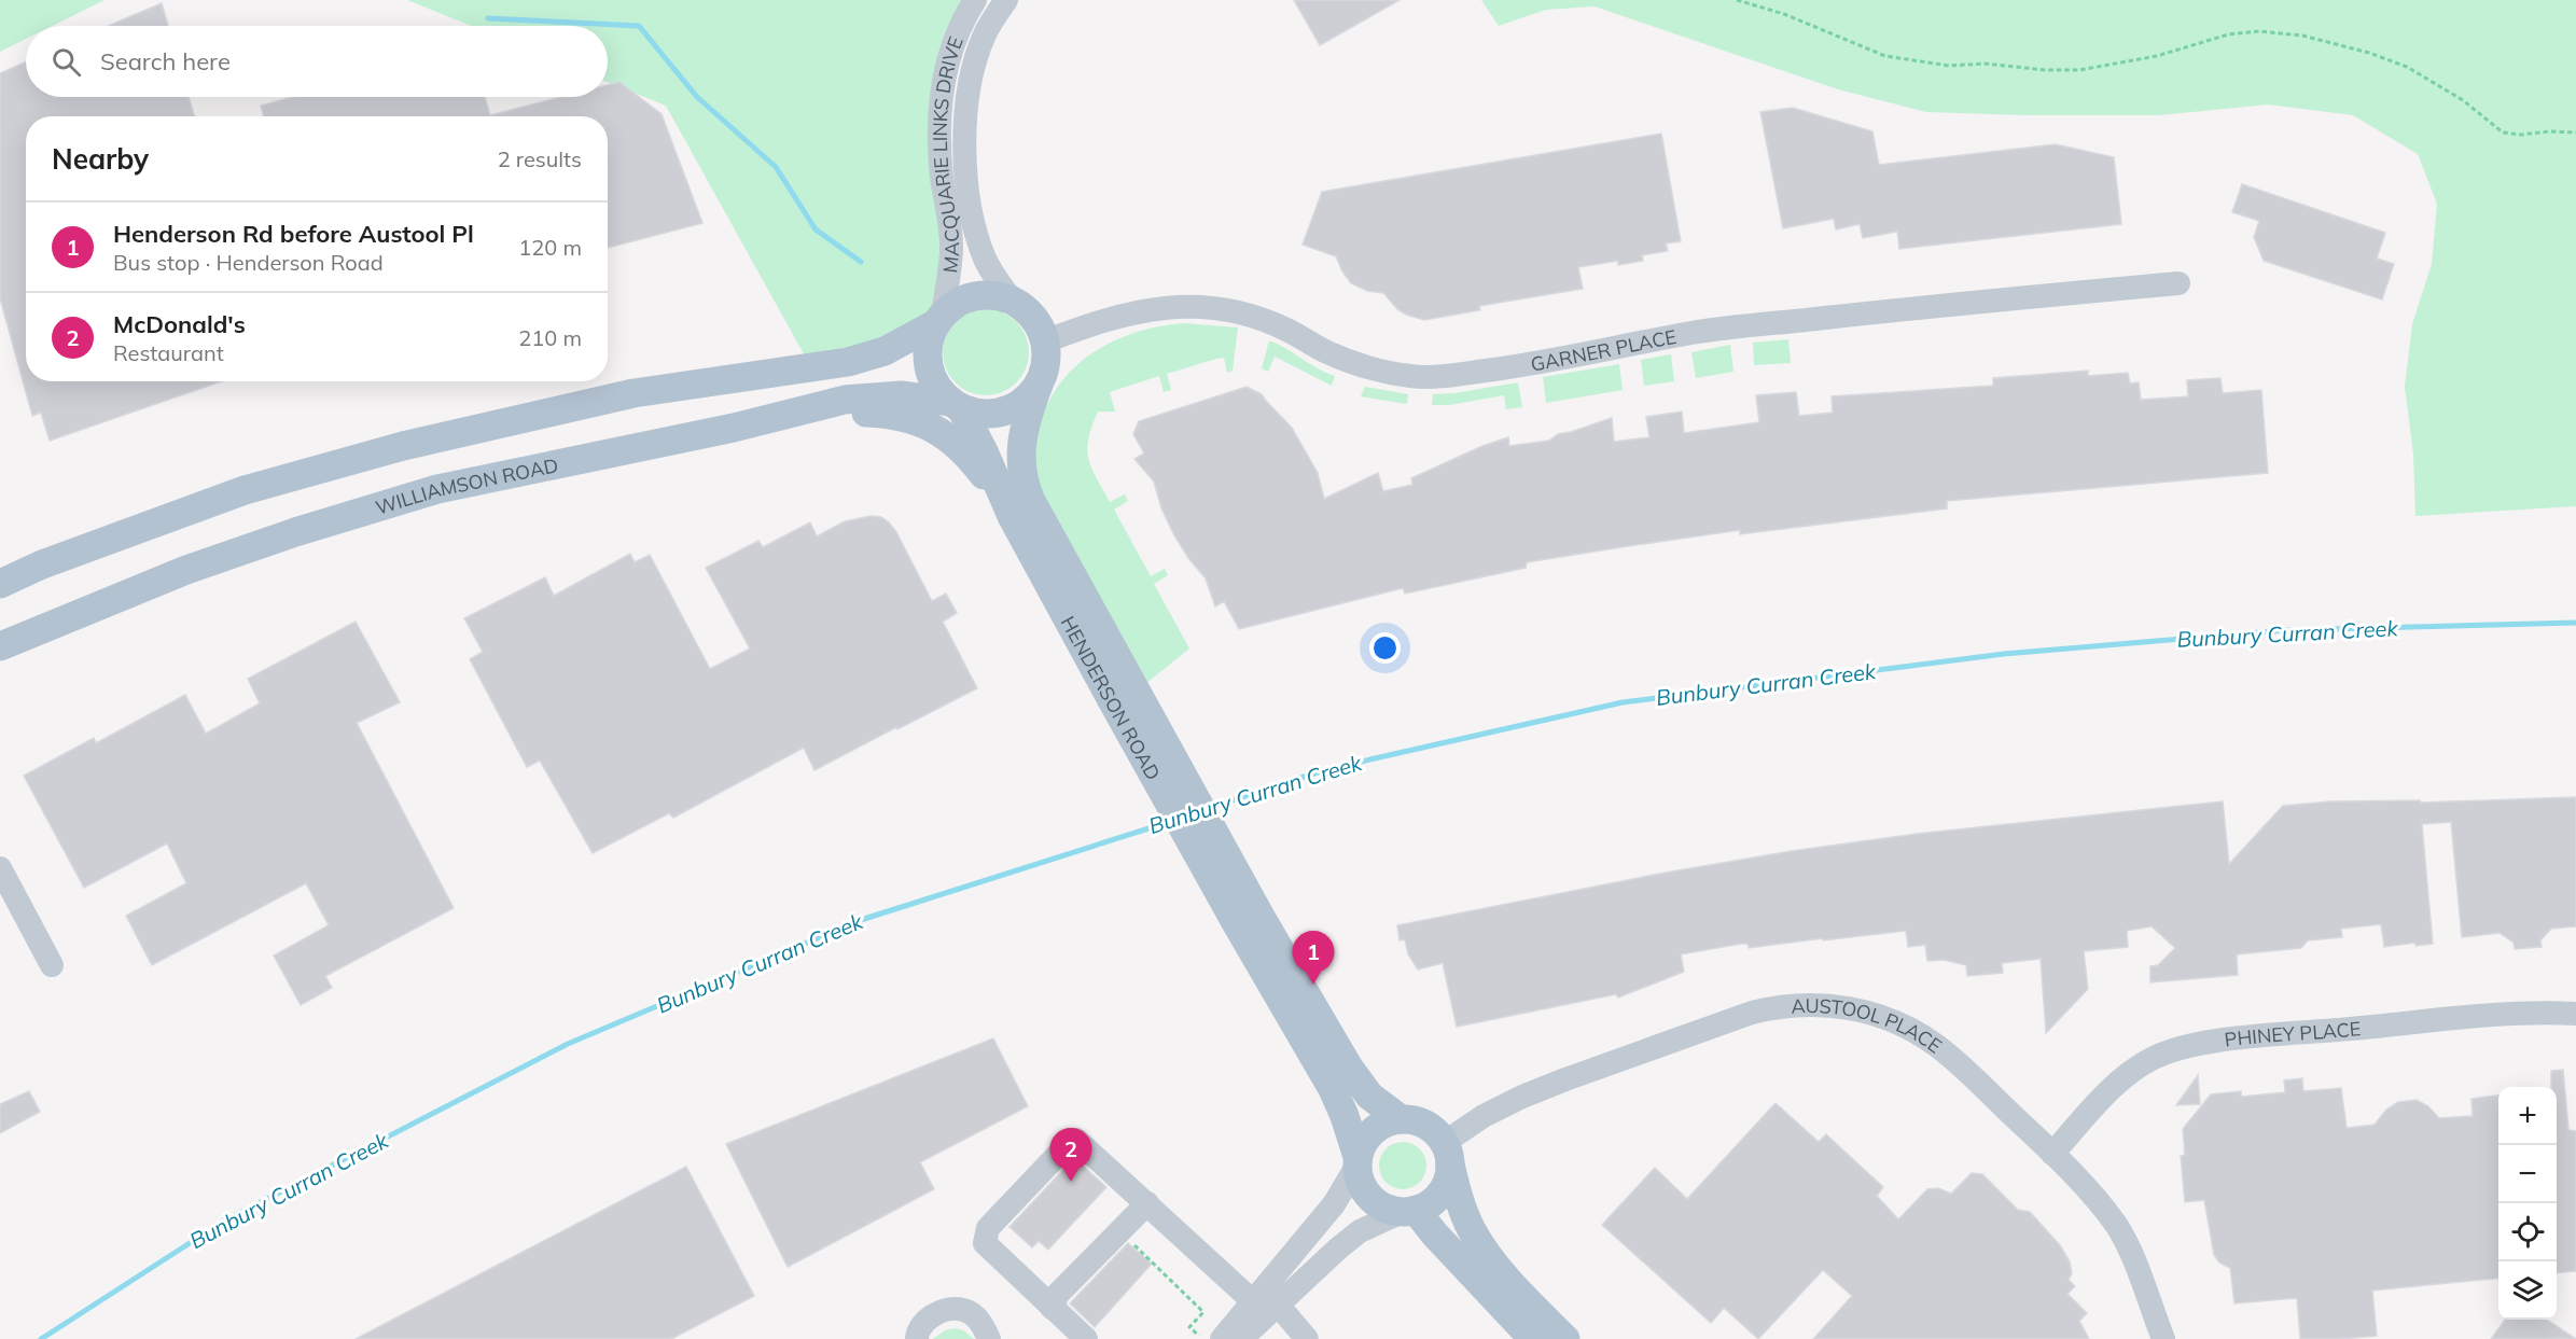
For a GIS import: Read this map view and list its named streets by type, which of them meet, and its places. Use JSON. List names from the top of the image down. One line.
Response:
{"streets":{"main road":["WILLIAMSON ROAD","HENDERSON ROAD"],"street":["MACQUARIE LINKS DRIVE","GARNER PLACE","AUSTOOL PLACE","PHINEY PLACE"]},"crossings":[["MACQUARIE LINKS DRIVE","GARNER PLACE"],["MACQUARIE LINKS DRIVE","WILLIAMSON ROAD"],["MACQUARIE LINKS DRIVE","HENDERSON ROAD"],["GARNER PLACE","WILLIAMSON ROAD"],["GARNER PLACE","HENDERSON ROAD"],["WILLIAMSON ROAD","HENDERSON ROAD"],["HENDERSON ROAD","AUSTOOL PLACE"],["AUSTOOL PLACE","PHINEY PLACE"]],"water":["Bunbury Curran Creek"],"page":{"search":"Search here","heading":["Nearby","2 results"],"list":[{"mark":"1","name":"Henderson Rd before Austool Pl","note":"Bus stop · Henderson Road","value":"120 m"},{"mark":"2","name":"McDonald's","note":"Restaurant","value":"210 m"}],"pins":["1","2"],"map_buttons":["+","−"]}}
